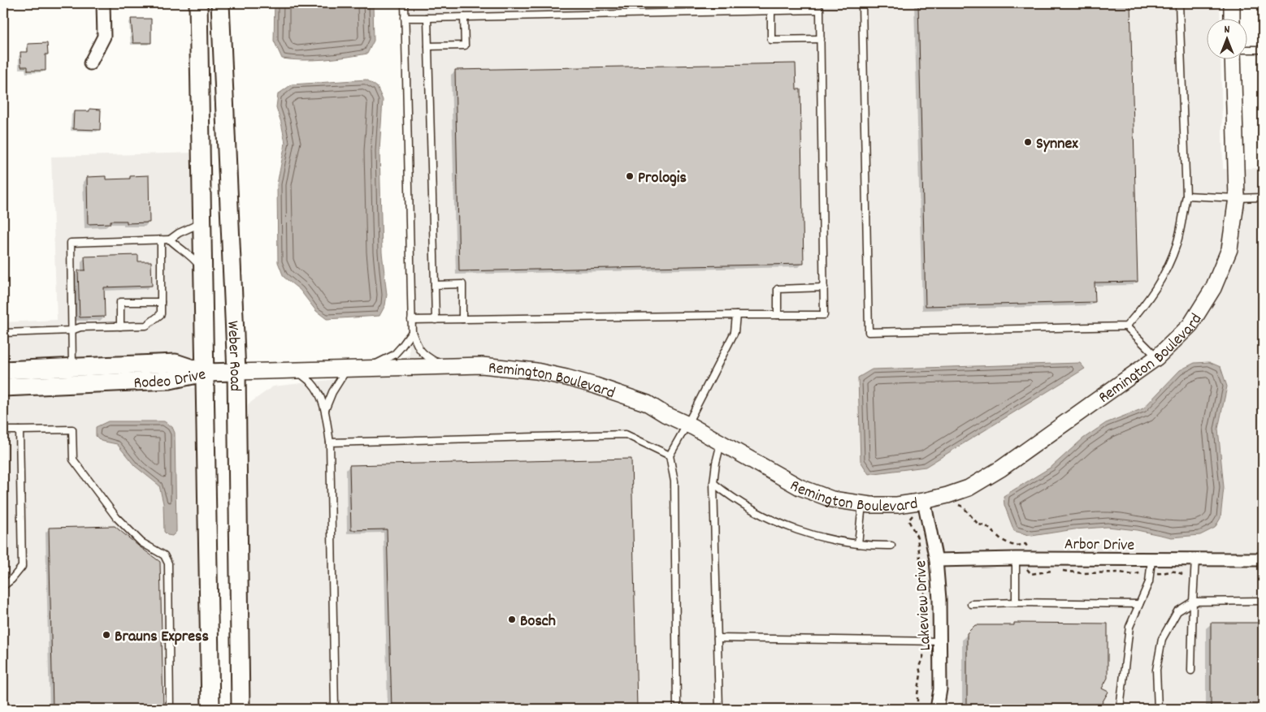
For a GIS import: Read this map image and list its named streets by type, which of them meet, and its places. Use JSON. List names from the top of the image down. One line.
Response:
{"streets":{"main road":["Remington Boulevard","Weber Road","Rodeo Drive"],"street":["Arbor Drive","Lakeview Drive"]},"crossings":[["Remington Boulevard","Weber Road"],["Remington Boulevard","Rodeo Drive"],["Remington Boulevard","Lakeview Drive"],["Weber Road","Rodeo Drive"],["Arbor Drive","Lakeview Drive"]],"places":["Synnex","Prologis","Bosch","Brauns Express"],"north":"top"}
